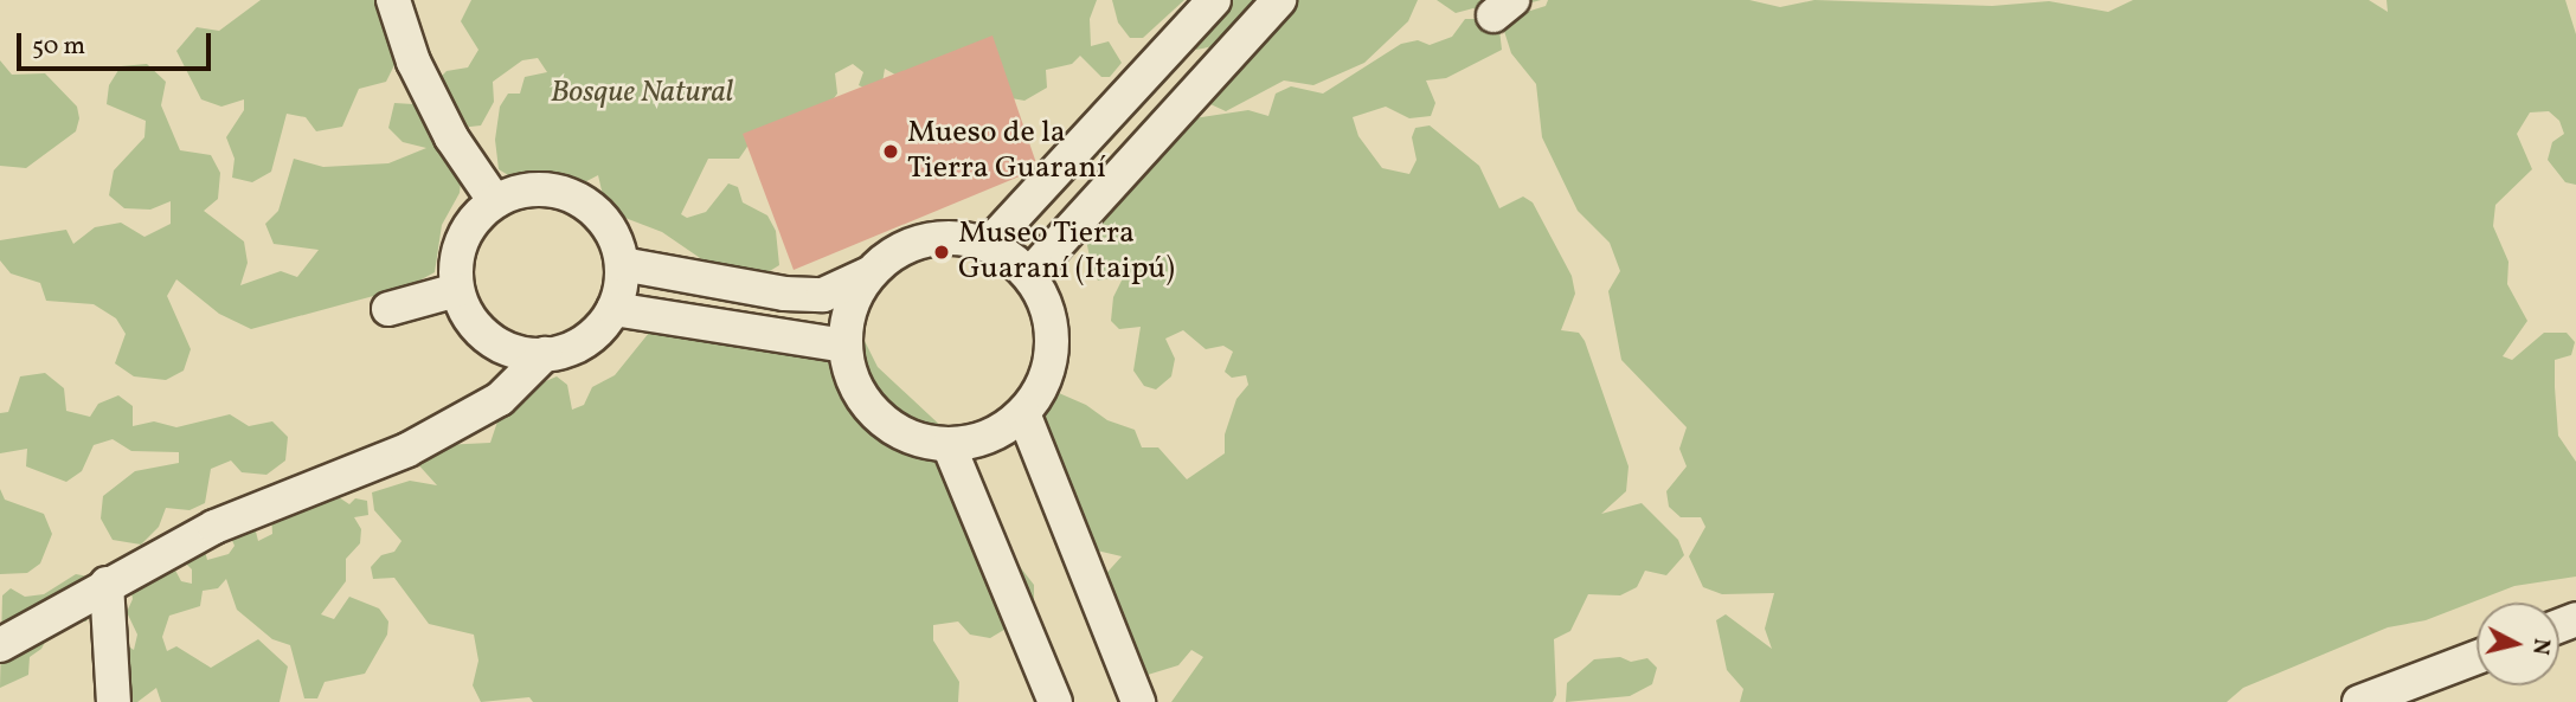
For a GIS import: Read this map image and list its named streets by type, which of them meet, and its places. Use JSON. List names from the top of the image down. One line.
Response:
{"parks":["Bosque Natural"],"places":["Mueso de la Tierra Guaraní","Museo Tierra Guaraní (Itaipú)"],"scale_bar":"50 m","north":"right"}
